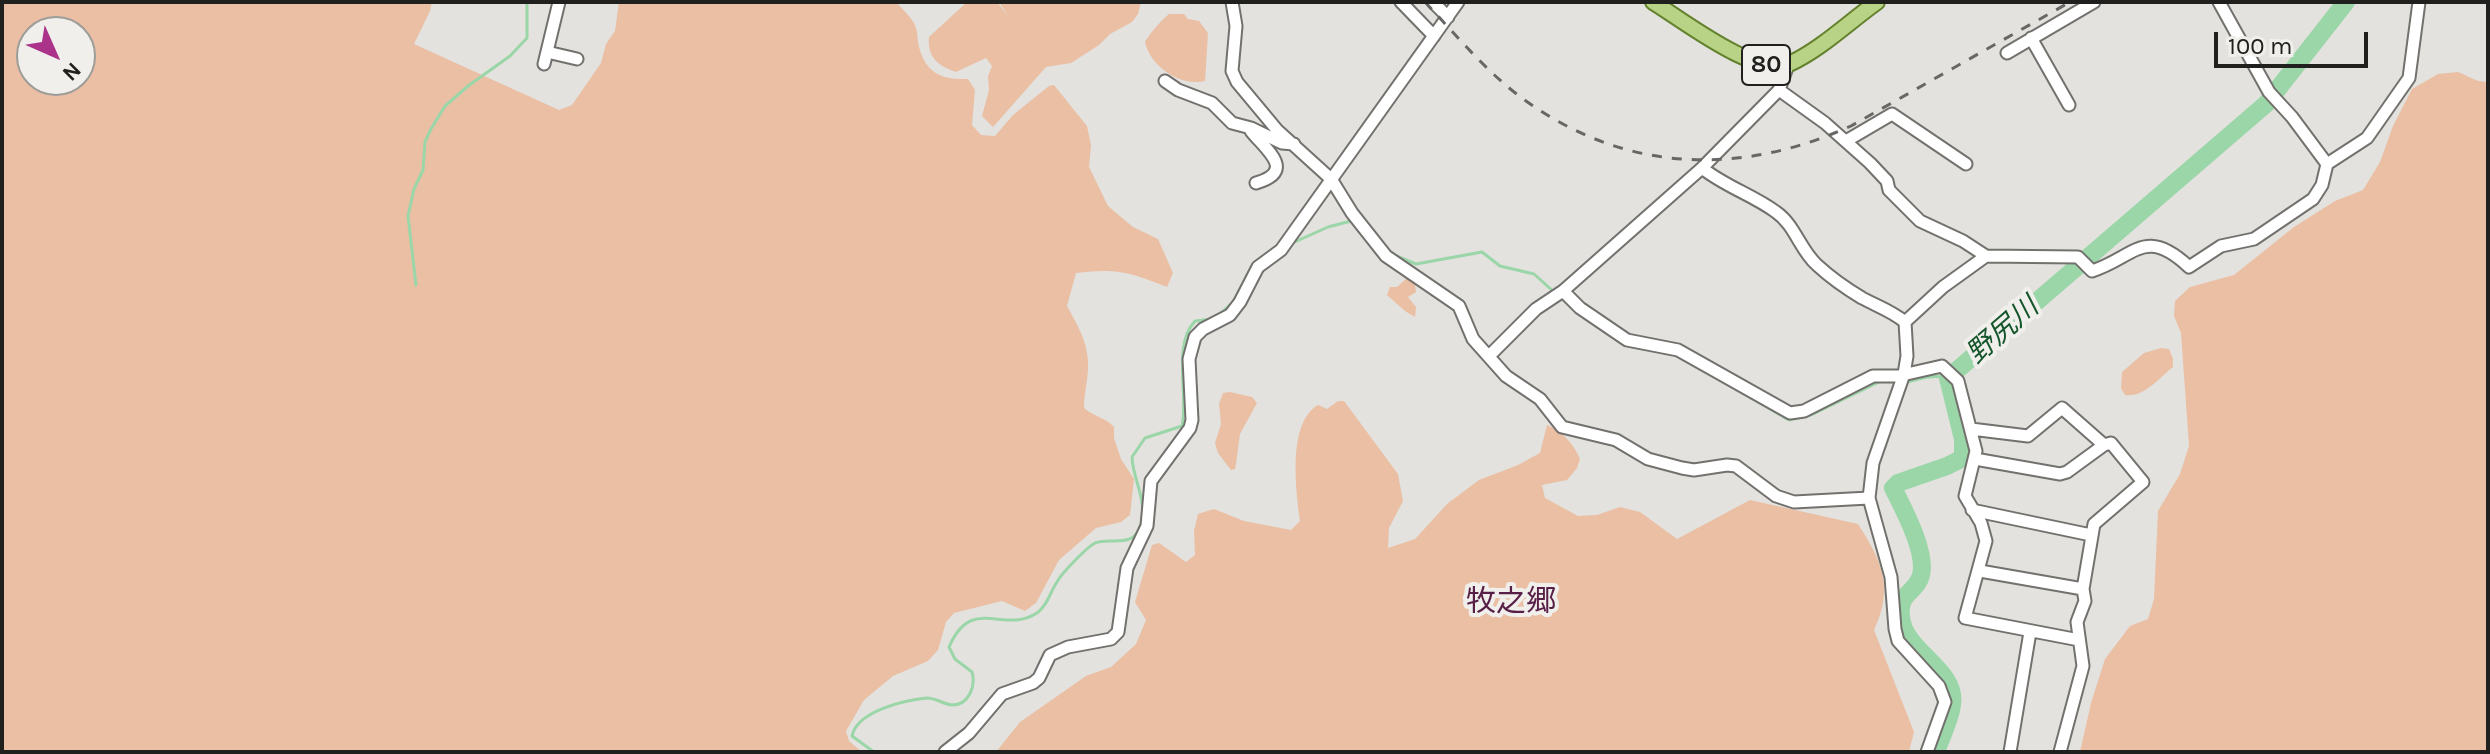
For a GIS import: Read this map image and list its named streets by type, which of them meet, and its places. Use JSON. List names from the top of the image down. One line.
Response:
{"streets":{"main road":["80"]},"districts":["牧之郷"],"water":["野尻川"],"scale_bar":"100 m","north":"bottom right"}
